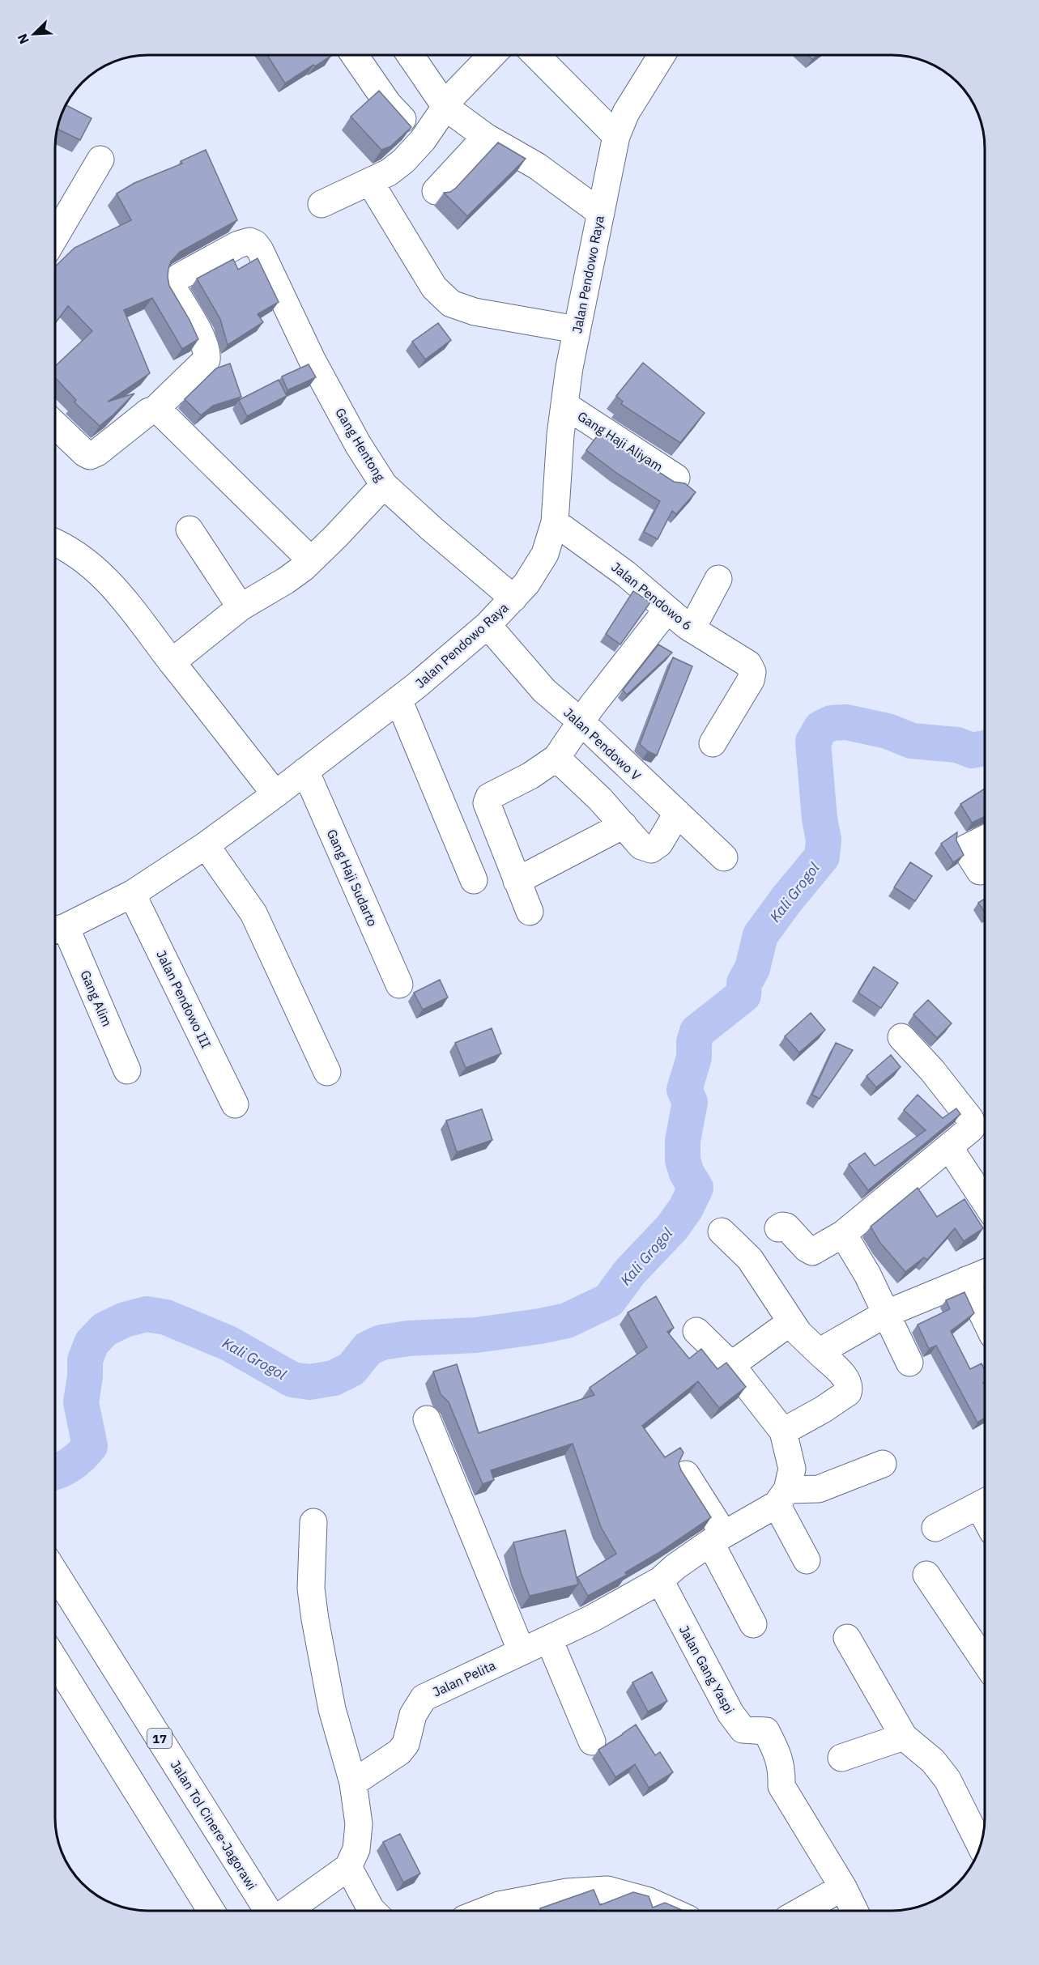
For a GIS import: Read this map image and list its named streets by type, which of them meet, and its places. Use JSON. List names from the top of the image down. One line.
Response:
{"streets":{"main road":["Jalan Pendowo Raya","Gang Haji Aliyam","Gang Hentong","Jalan Pendowo 6","Jalan Pendowo V","Gang Haji Sudarto","Gang Alim","Jalan Pendowo III","Jalan Gang Yaspi","Jalan Pelita","17","Jalan Tol Cinere-Jagorawi"]},"crossings":[["Jalan Pendowo Raya","Gang Haji Aliyam"],["Jalan Pendowo Raya","Gang Hentong"],["Jalan Pendowo Raya","Jalan Pendowo 6"],["Jalan Pendowo Raya","Jalan Pendowo V"],["Jalan Pendowo Raya","Gang Haji Sudarto"],["Jalan Pendowo Raya","Gang Alim"],["Jalan Pendowo Raya","Jalan Pendowo III"],["Jalan Gang Yaspi","Jalan Pelita"]],"water":["Kali Grogol"],"north":"bottom left"}
